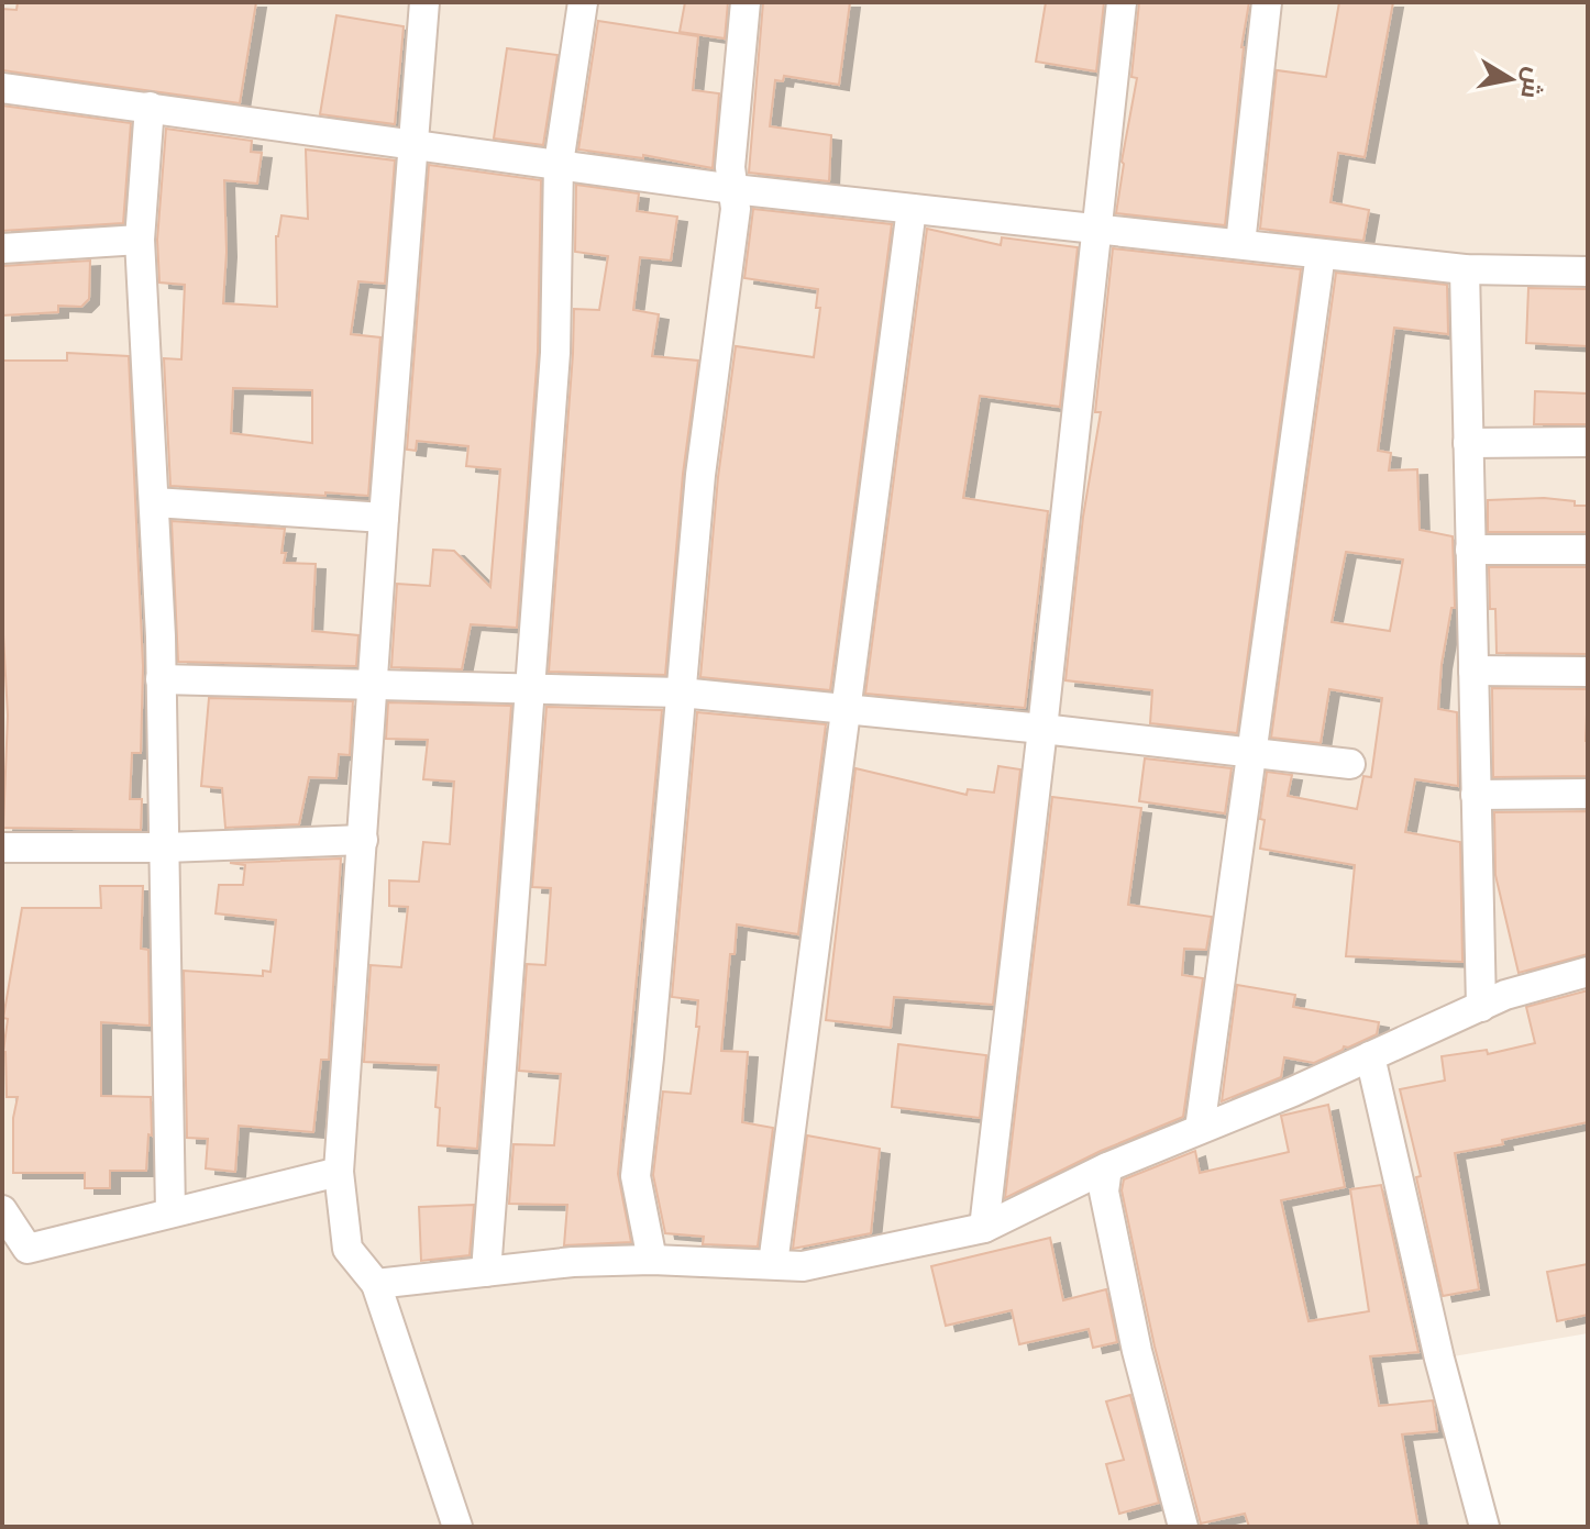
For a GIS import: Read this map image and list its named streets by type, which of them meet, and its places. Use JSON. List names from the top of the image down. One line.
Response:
{"north":"right"}
